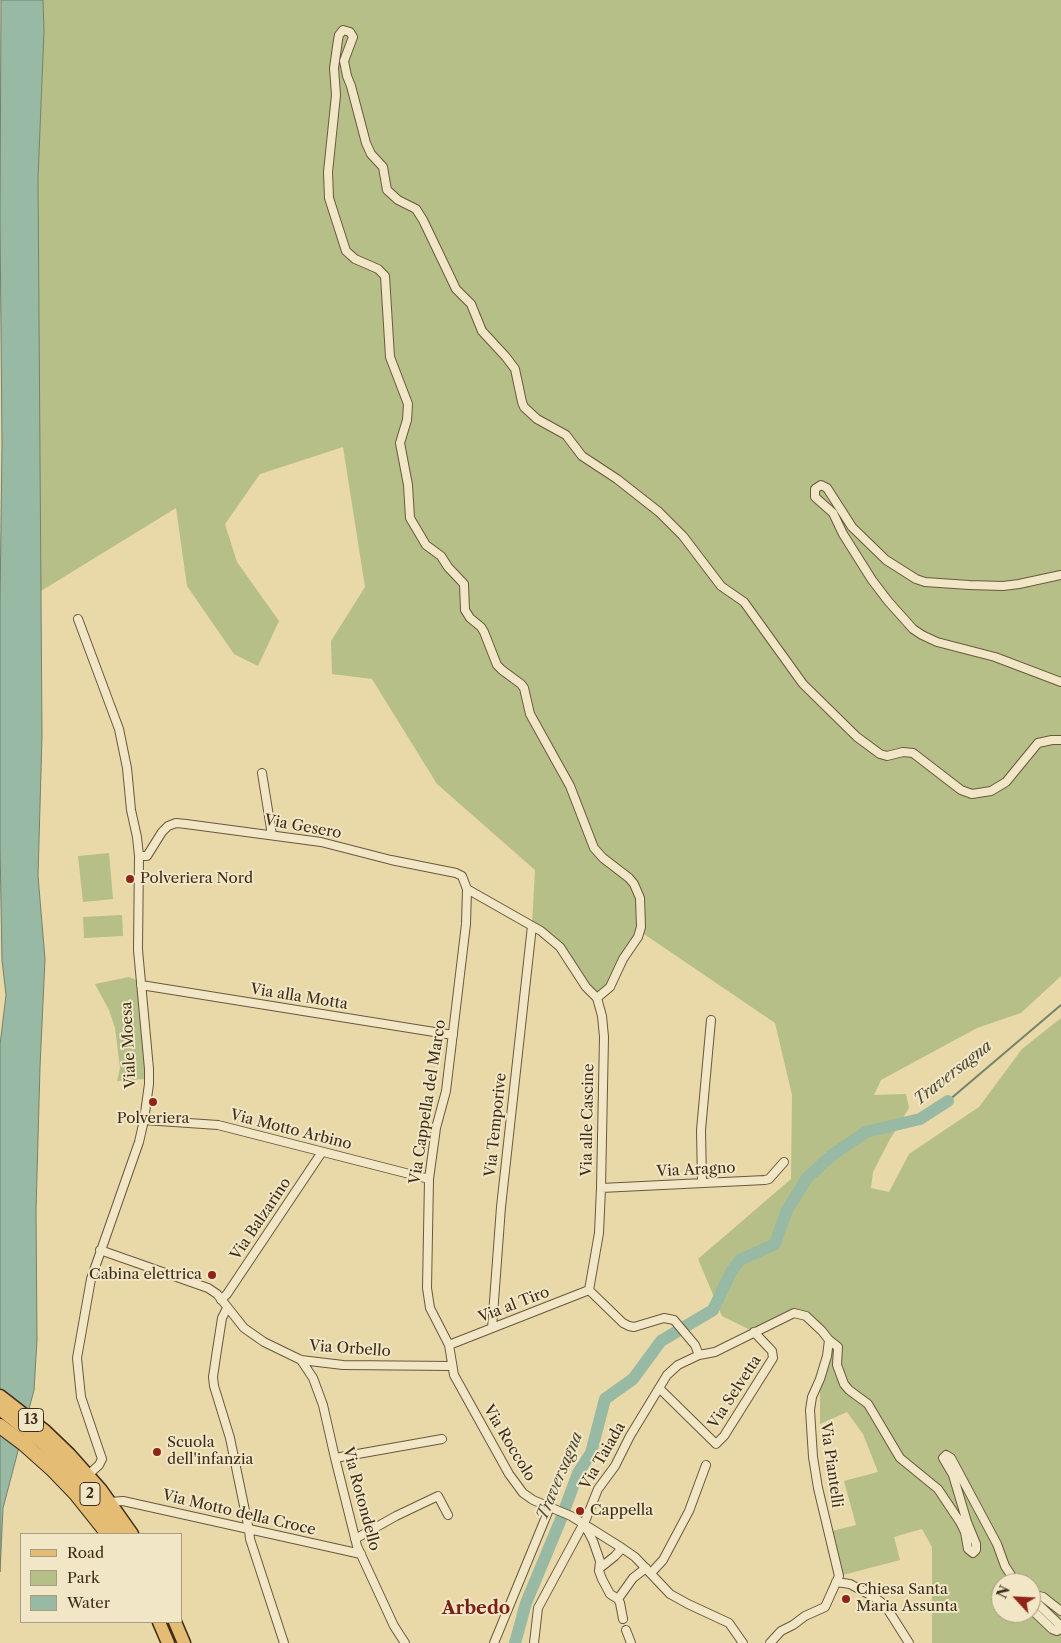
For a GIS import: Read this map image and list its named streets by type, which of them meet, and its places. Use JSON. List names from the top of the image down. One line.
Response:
{"streets":{"main road":["13","2"],"street":["Via Gesero","Via alla Motta","Viale Moesa","Via Cappella del Marco","Via alle Cascine","Via Temporive","Via Motto Arbino","Via Aragno","Via Balzarino","Via al Tiro","Via Orbello","Via Selvetta","Via Roccolo","Via Taiada","Via Piantelli","Via Rotondello","Via Motto della Croce"]},"crossings":[["Via Gesero","Viale Moesa"],["Via Gesero","Via Cappella del Marco"],["Via Gesero","Via alle Cascine"],["Via alla Motta","Viale Moesa"],["Via alla Motta","Via Cappella del Marco"],["Viale Moesa","Via Motto Arbino"],["Viale Moesa","Via Orbello"],["Viale Moesa","13"],["Via Cappella del Marco","Via alle Cascine"],["Via Cappella del Marco","Via Motto Arbino"],["Via Cappella del Marco","Via al Tiro"],["Via Cappella del Marco","Via Orbello"],["Via Cappella del Marco","Via Roccolo"],["Via alle Cascine","Via Temporive"],["Via alle Cascine","Via Aragno"],["Via alle Cascine","Via al Tiro"],["Via Temporive","Via al Tiro"],["Via Motto Arbino","Via Balzarino"],["Via Balzarino","Via Orbello"],["Via Orbello","Via Rotondello"],["Via Selvetta","Via Taiada"],["13","2"],["13","Via Motto della Croce"],["Via Roccolo","Via Taiada"],["Via Taiada","Via Piantelli"],["Via Rotondello","Via Motto della Croce"]],"districts":["Arbedo"],"water":["Traversagna"],"places":["Polveriera Nord","Polveriera","Cabina elettrica","Scuola dell'infanzia","Cappella","Chiesa Santa Maria Assunta"],"legend":["Road","Park","Water"],"north":"top left"}
